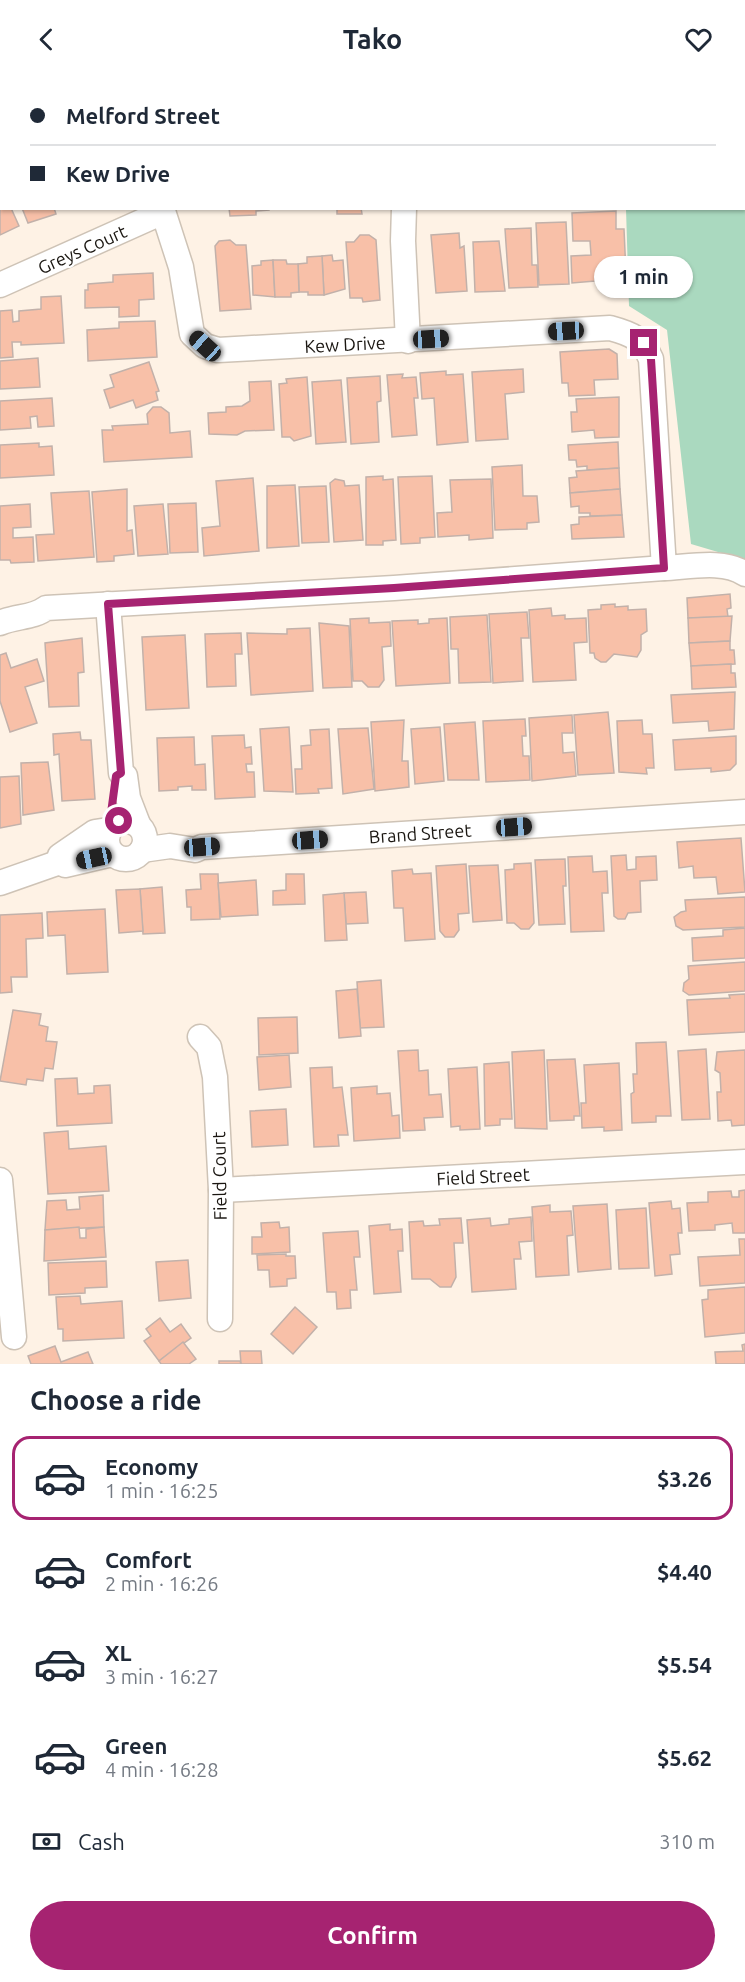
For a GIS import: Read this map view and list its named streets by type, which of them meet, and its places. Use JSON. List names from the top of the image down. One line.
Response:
{"streets":{"street":["Greys Court","Kew Drive","Brand Street","Field Court","Field Street"]},"crossings":[["Greys Court","Kew Drive"],["Field Court","Field Street"]],"page":{"header":"Tako","banner":["Melford Street","Kew Drive"],"bubble":"1 min","heading":"Choose a ride","list":[{"name":"Economy","note":"1 min · 16:25","value":"$3.26"},{"name":"Comfort","note":"2 min · 16:26","value":"$4.40"},{"name":"XL","note":"3 min · 16:27","value":"$5.54"},{"name":"Green","note":"4 min · 16:28","value":"$5.62"}],"pay":["Cash","310 m"],"buttons":"Confirm"}}
